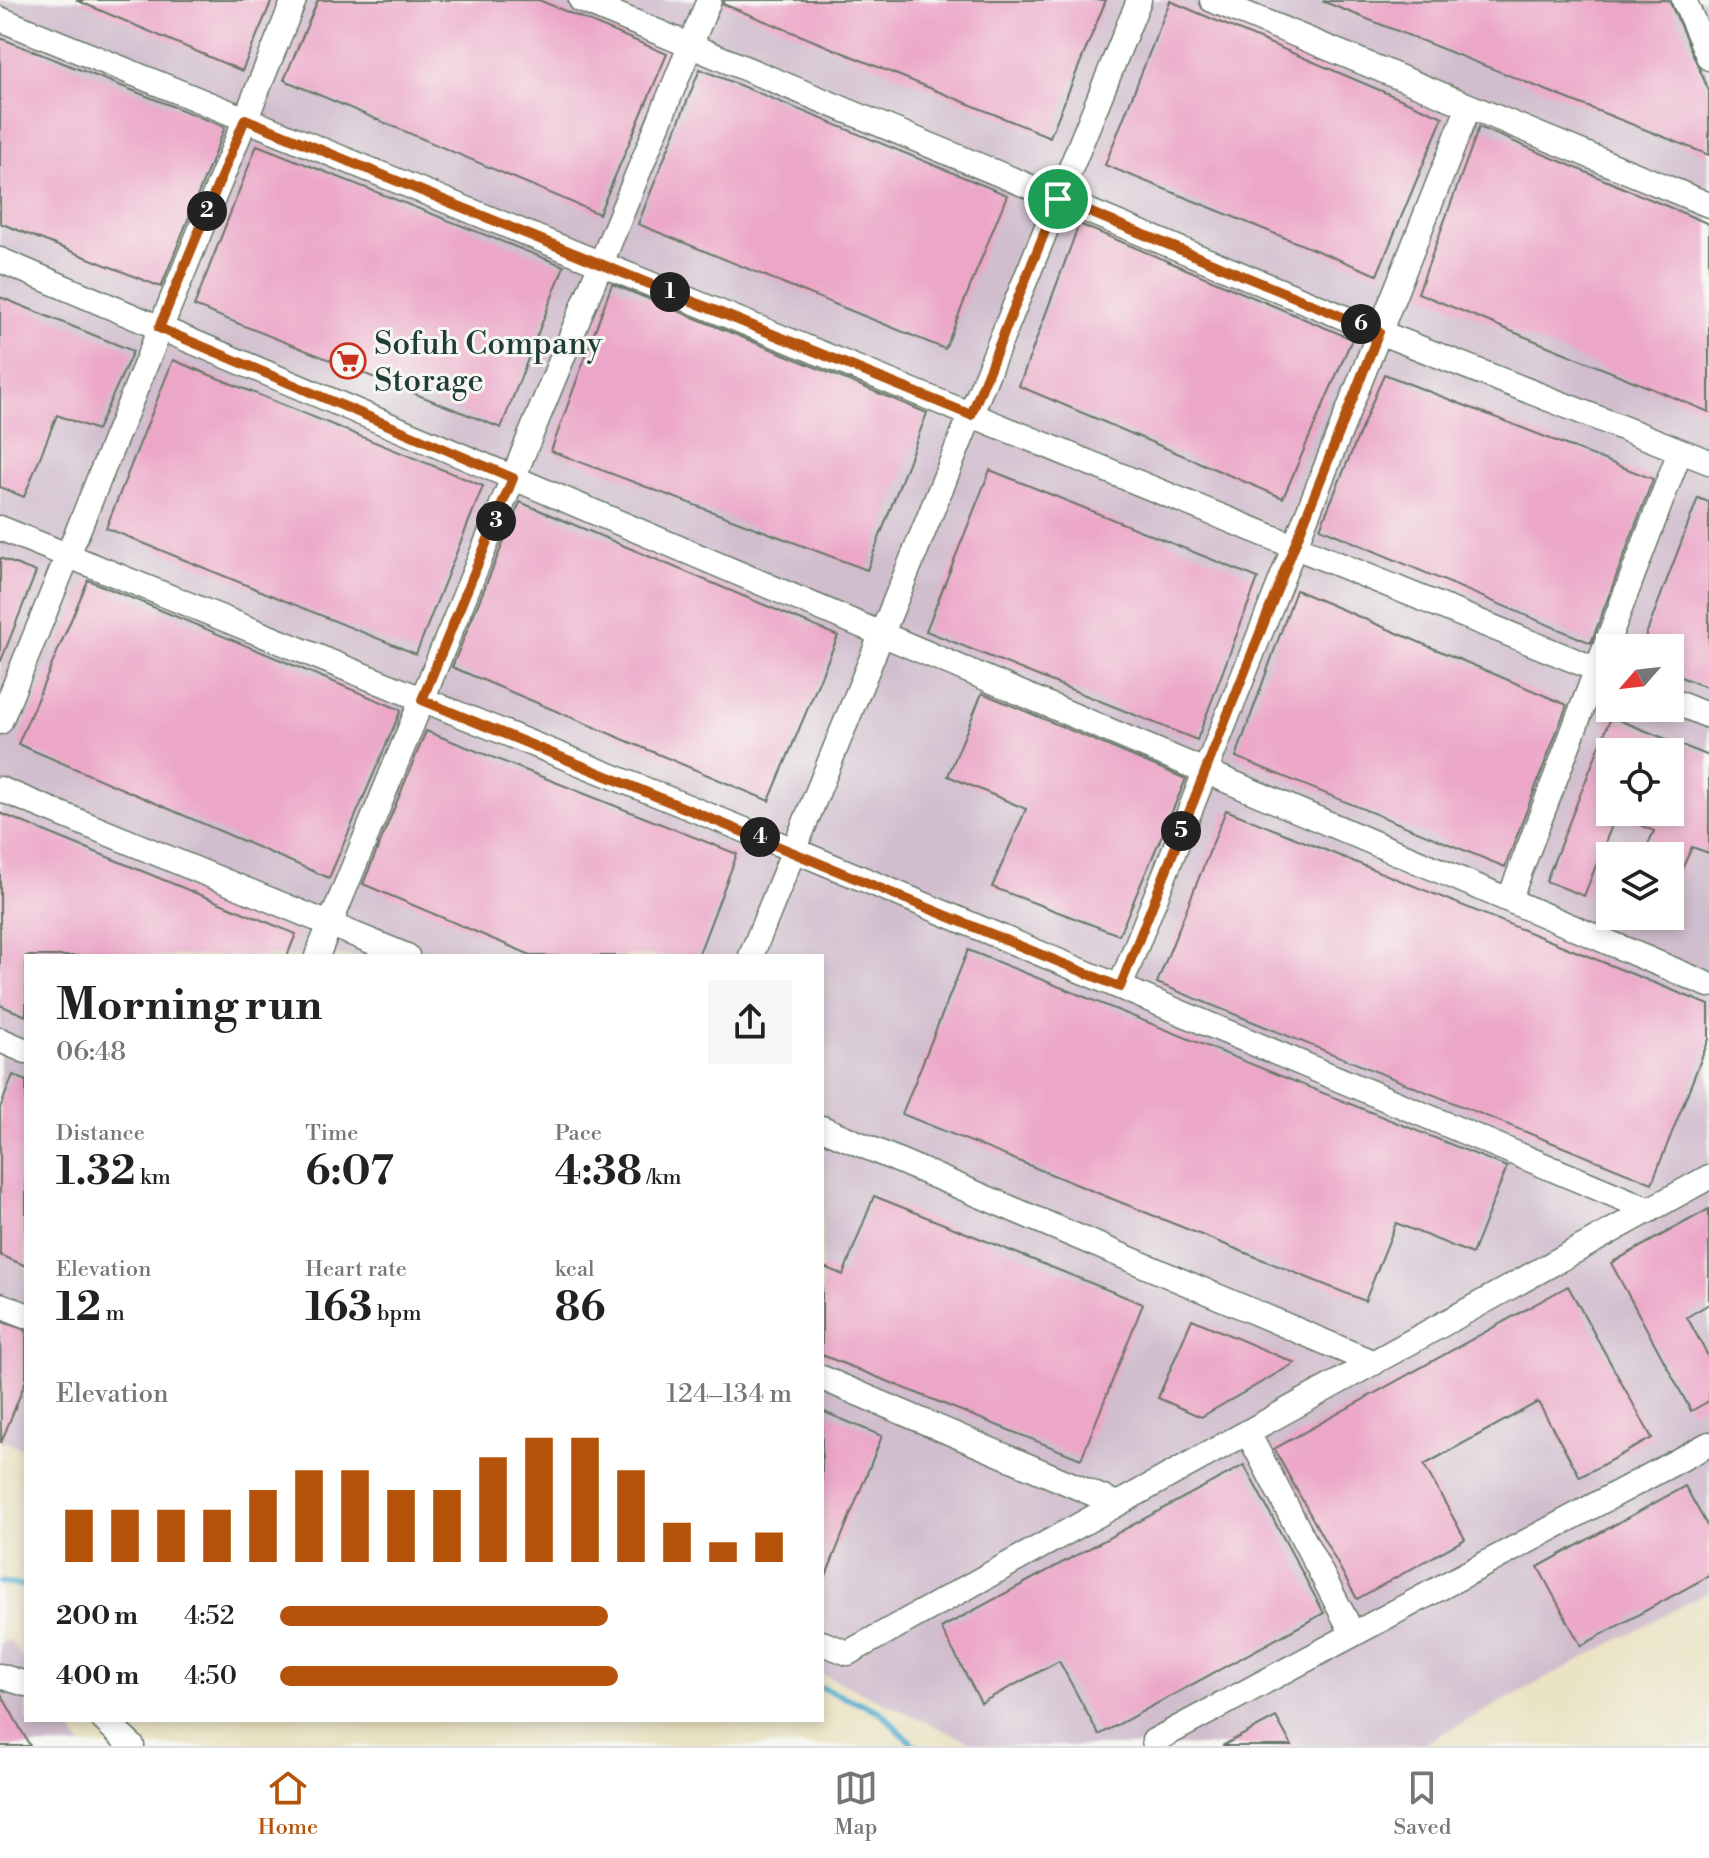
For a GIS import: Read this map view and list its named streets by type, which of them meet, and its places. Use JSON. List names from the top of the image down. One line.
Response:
{"places":{"supermarket":["Sofuh Company Storage"]},"north":"bottom left","page":{"pins":["2","1","6","3","5","4"],"heading":["Morning run","06:48"],"stats":[["Distance","1.32 km"],["Time","6:07"],["Pace","4:38 /km"],["Elevation","12 m"],["Heart rate","163 bpm"],["kcal","86"]],"chart":["Elevation","124–134 m"],"list":[{"name":"200 m","note":"4:52"},{"name":"400 m","note":"4:50"}],"tabs":["Home","Map","Saved"]}}
